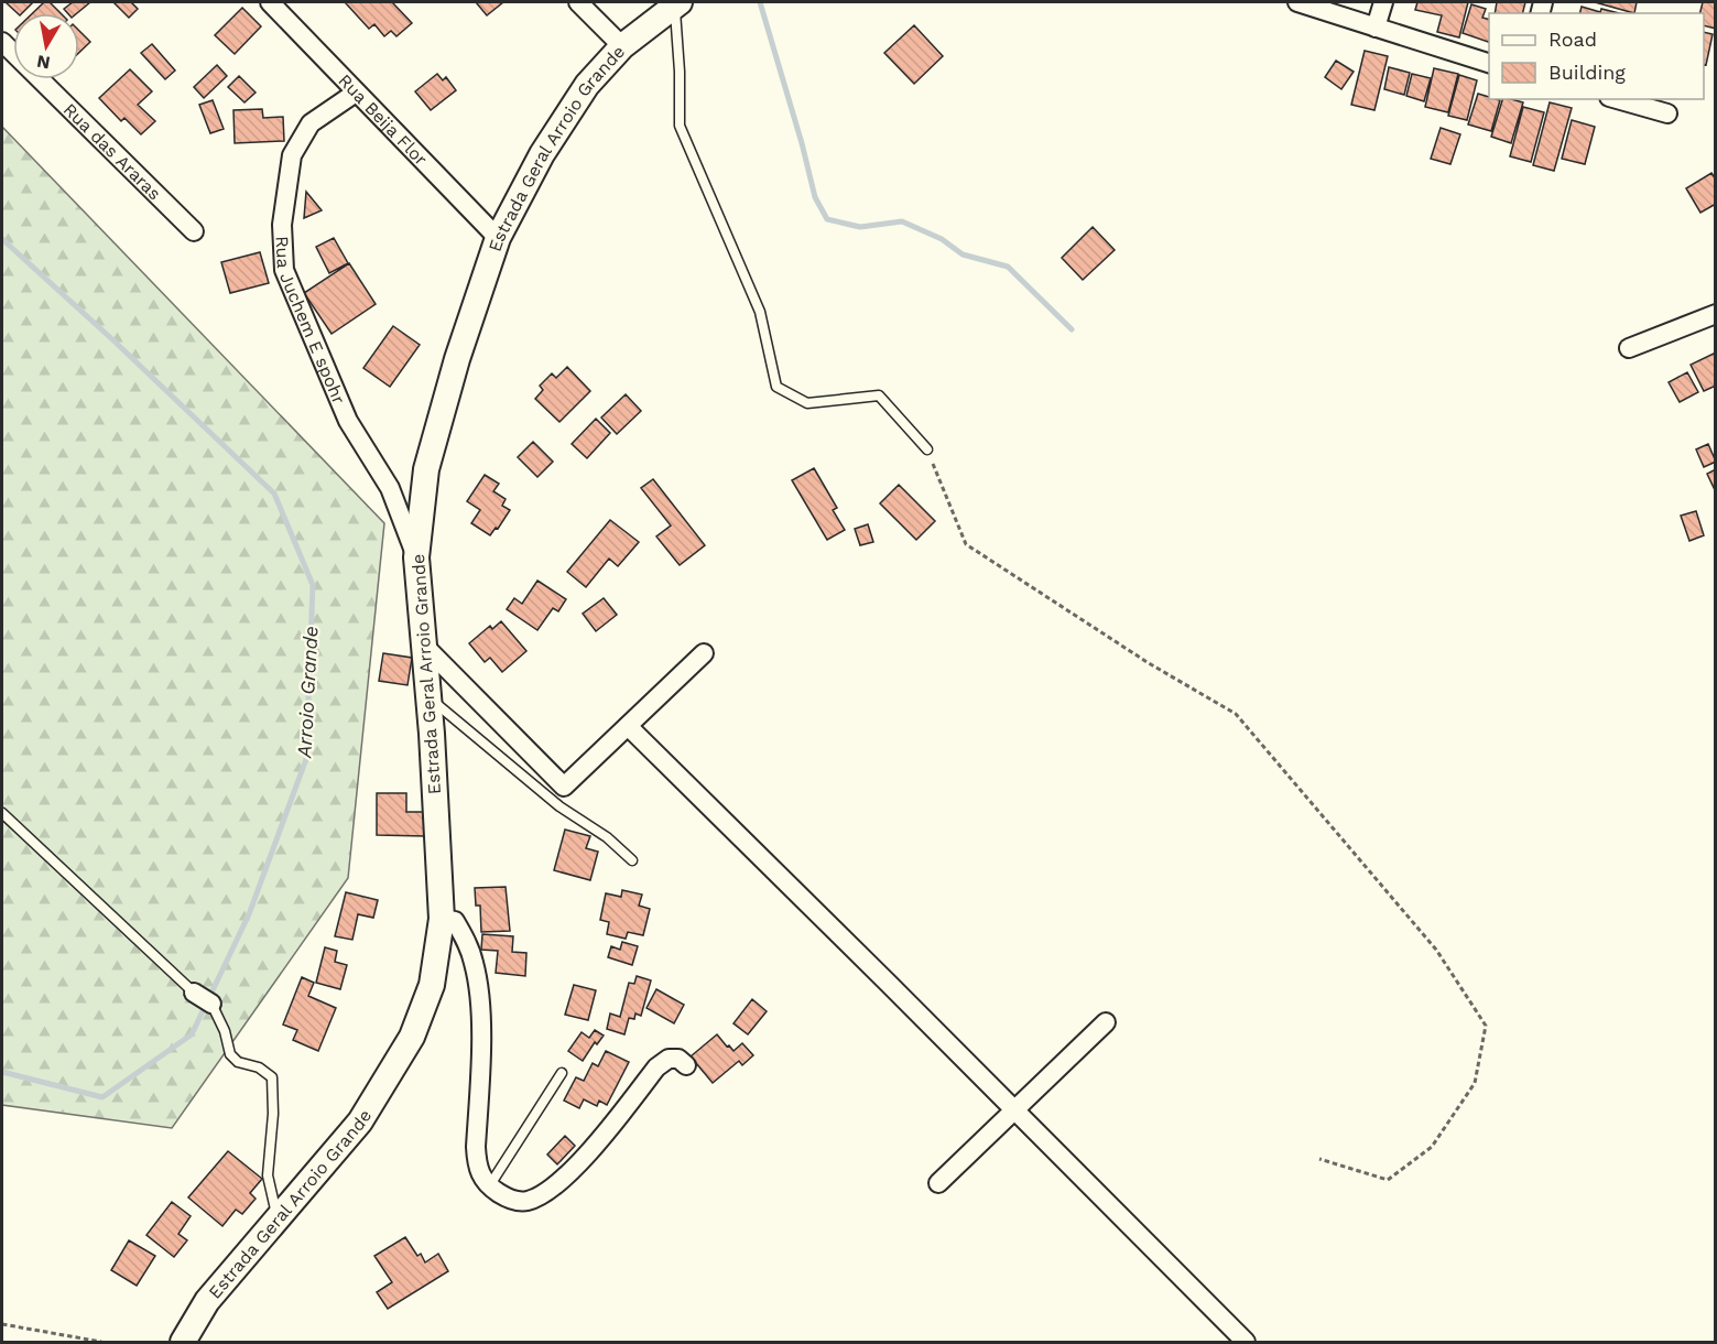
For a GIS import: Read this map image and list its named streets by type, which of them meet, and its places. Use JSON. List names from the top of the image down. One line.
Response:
{"streets":{"main road":["Estrada Geral Arroio Grande"],"street":["Rua Beija Flor","Rua das Araras","Rua Juchem E spohr"]},"crossings":[["Rua Beija Flor","Estrada Geral Arroio Grande"],["Rua Beija Flor","Rua Juchem E spohr"],["Estrada Geral Arroio Grande","Rua Juchem E spohr"]],"water":["Arroio Grande"],"legend":["Road","Building"],"north":"bottom"}
